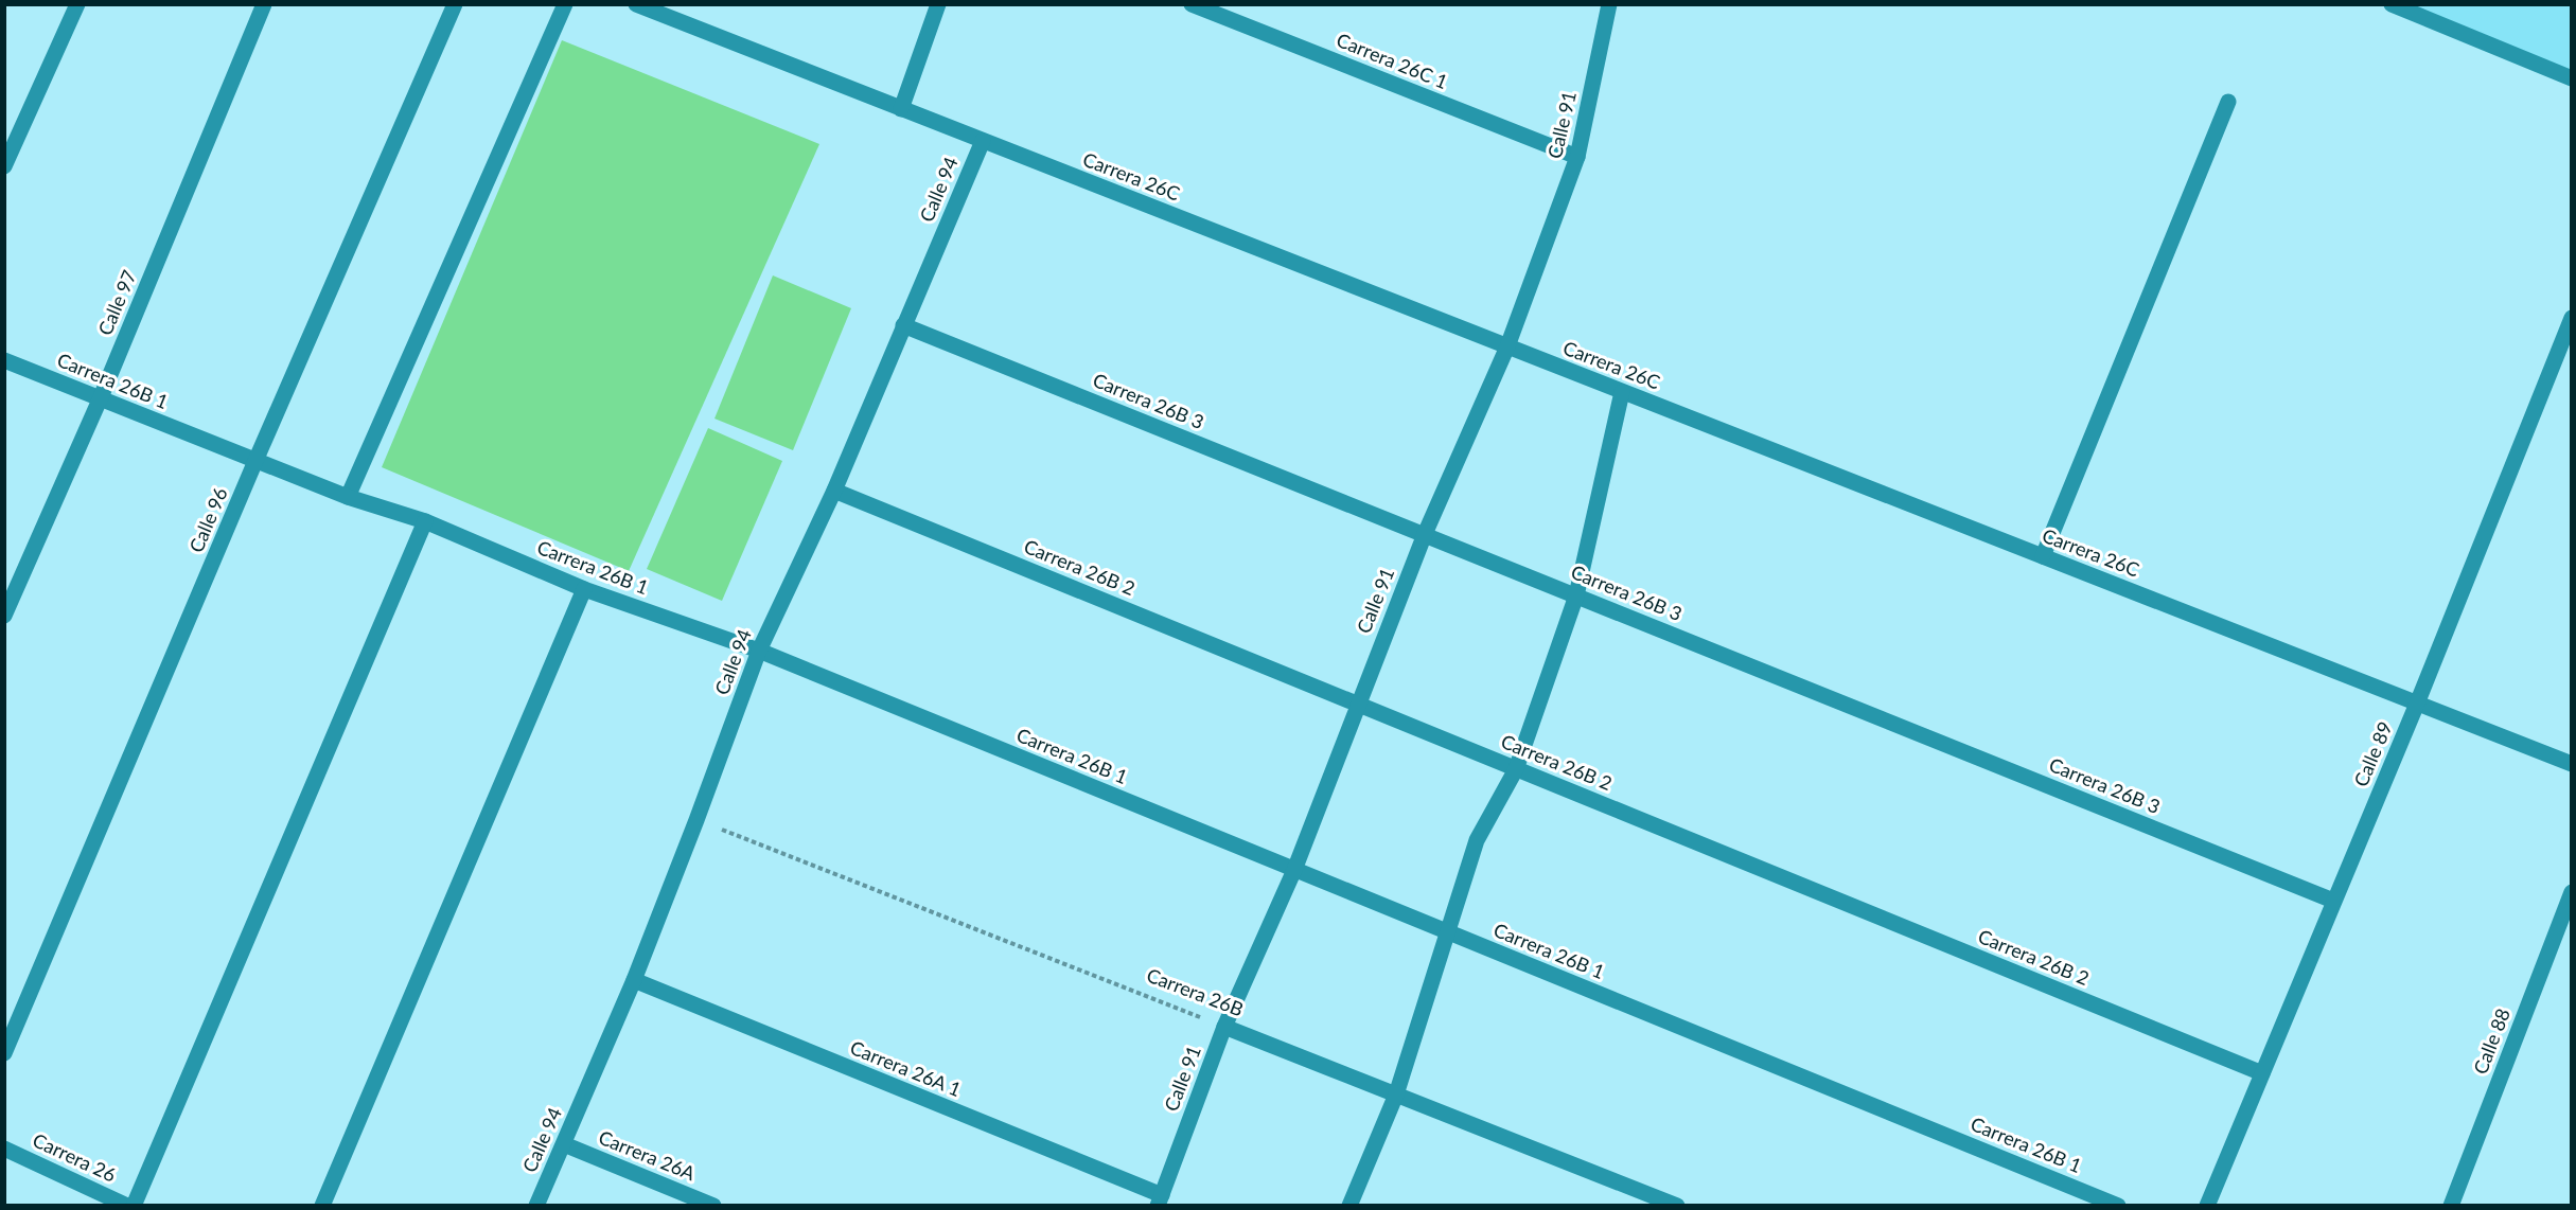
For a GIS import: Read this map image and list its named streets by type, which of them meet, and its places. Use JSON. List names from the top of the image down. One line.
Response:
{"streets":{"street":["Carrera 26C 1","Calle 91","Carrera 26C","Calle 94","Calle 97","Carrera 26B 1","Carrera 26B 3","Calle 96","Carrera 26B 2","Calle 89","Carrera 26B","Calle 88","Carrera 26A 1","Carrera 26A","Carrera 26"]},"crossings":[["Carrera 26C 1","Calle 91"],["Calle 91","Carrera 26C"],["Calle 91","Carrera 26B 1"],["Calle 91","Carrera 26B 3"],["Calle 91","Carrera 26B 2"],["Calle 91","Carrera 26B"],["Calle 91","Carrera 26A 1"],["Carrera 26C","Calle 94"],["Carrera 26C","Calle 89"],["Calle 94","Carrera 26B 1"],["Calle 94","Carrera 26B 3"],["Calle 94","Carrera 26B 2"],["Calle 94","Carrera 26B"],["Calle 94","Carrera 26A 1"],["Calle 94","Carrera 26A"],["Calle 97","Carrera 26B 1"],["Carrera 26B 1","Calle 96"],["Carrera 26B 3","Calle 89"],["Carrera 26B 2","Calle 89"]]}
